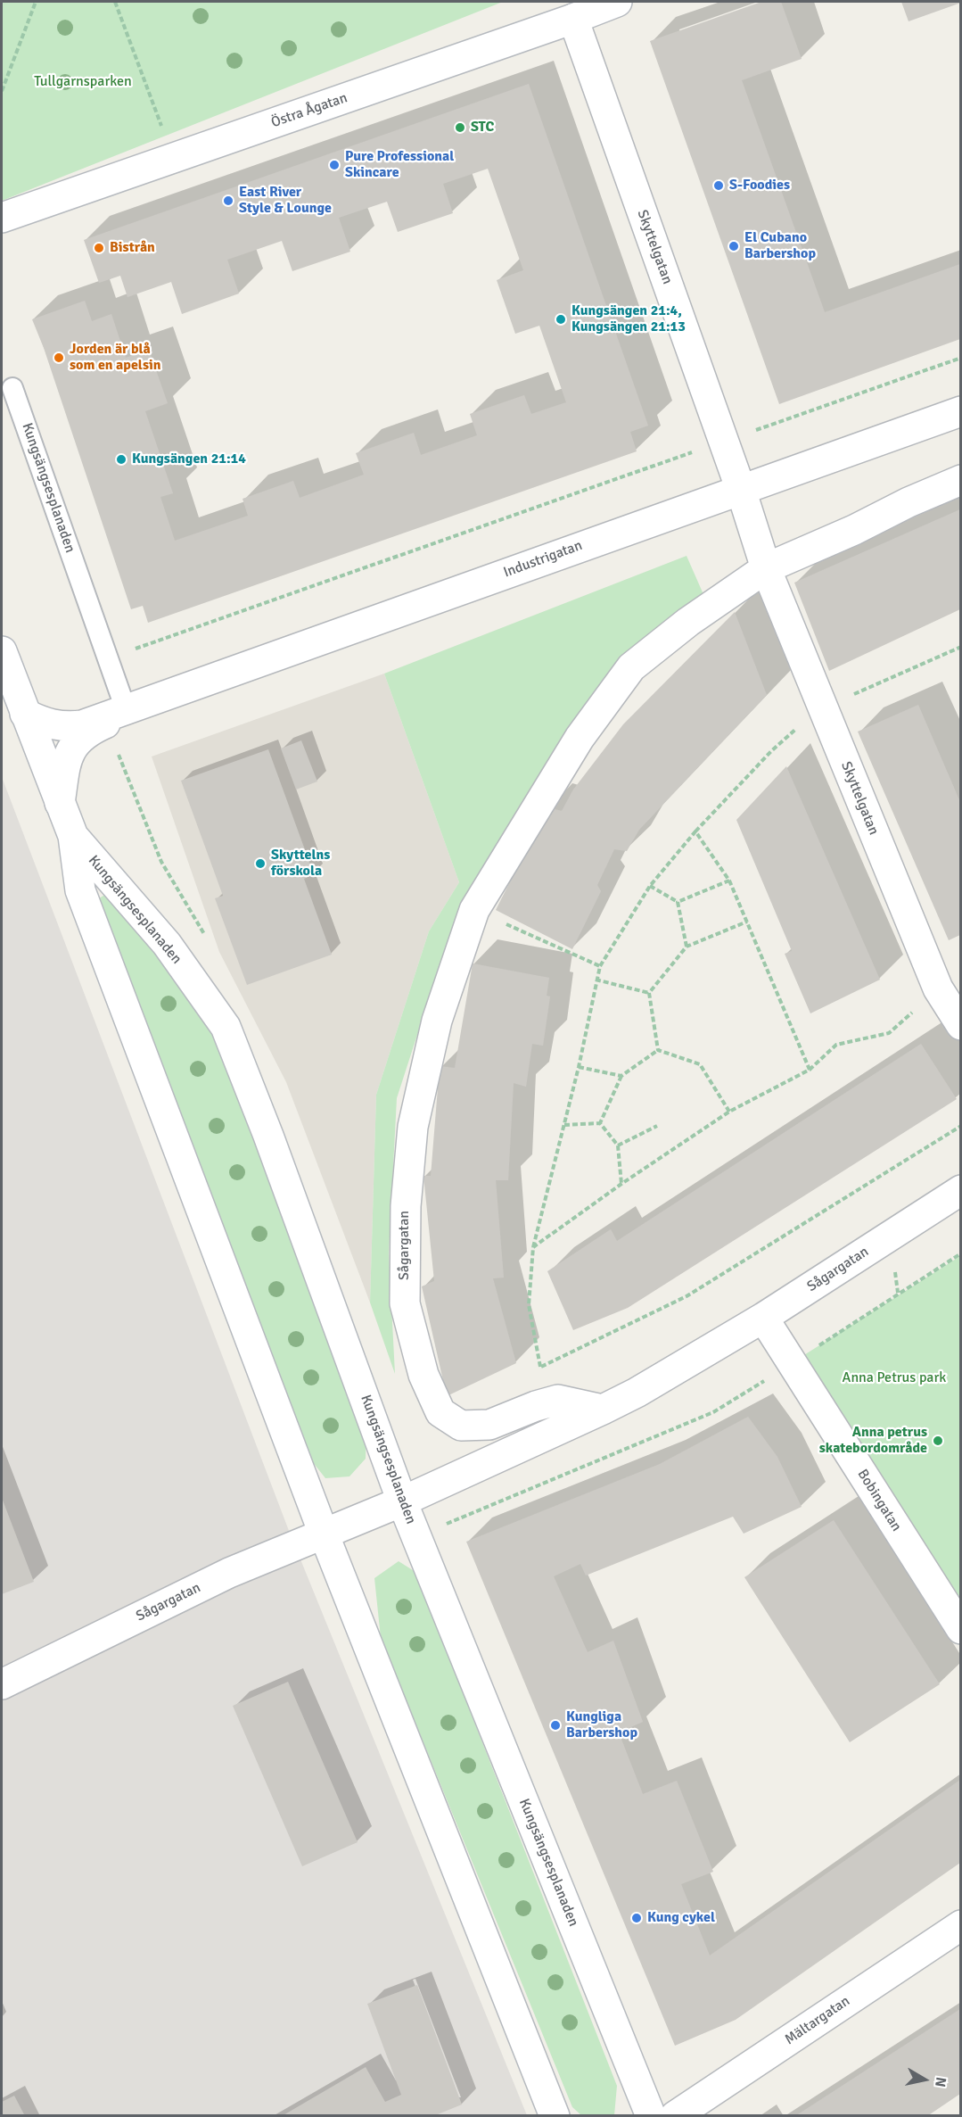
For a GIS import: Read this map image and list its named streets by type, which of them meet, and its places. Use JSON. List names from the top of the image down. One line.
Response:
{"streets":{"street":["Östra Ågatan","Skyttelgatan","Kungsängsesplanaden","Industrigatan","Sågargatan","Bobingatan","Mältargatan"]},"crossings":[["Östra Ågatan","Skyttelgatan"],["Skyttelgatan","Industrigatan"],["Kungsängsesplanaden","Industrigatan"],["Kungsängsesplanaden","Sågargatan"],["Sågargatan","Bobingatan"]],"parks":["Tullgarnsparken","Anna Petrus park"],"places":["STC","Pure Professional Skincare","S-Foodies","East River Style & Lounge","El Cubano Barbershop","Bistrån","Kungsängen 21:4, Kungsängen 21:13","Jorden är blå som en apelsin","Kungsängen 21:14","Skyttelns förskola","Anna petrus skatebordområde","Kungliga Barbershop","Kung cykel"],"north":"right"}
